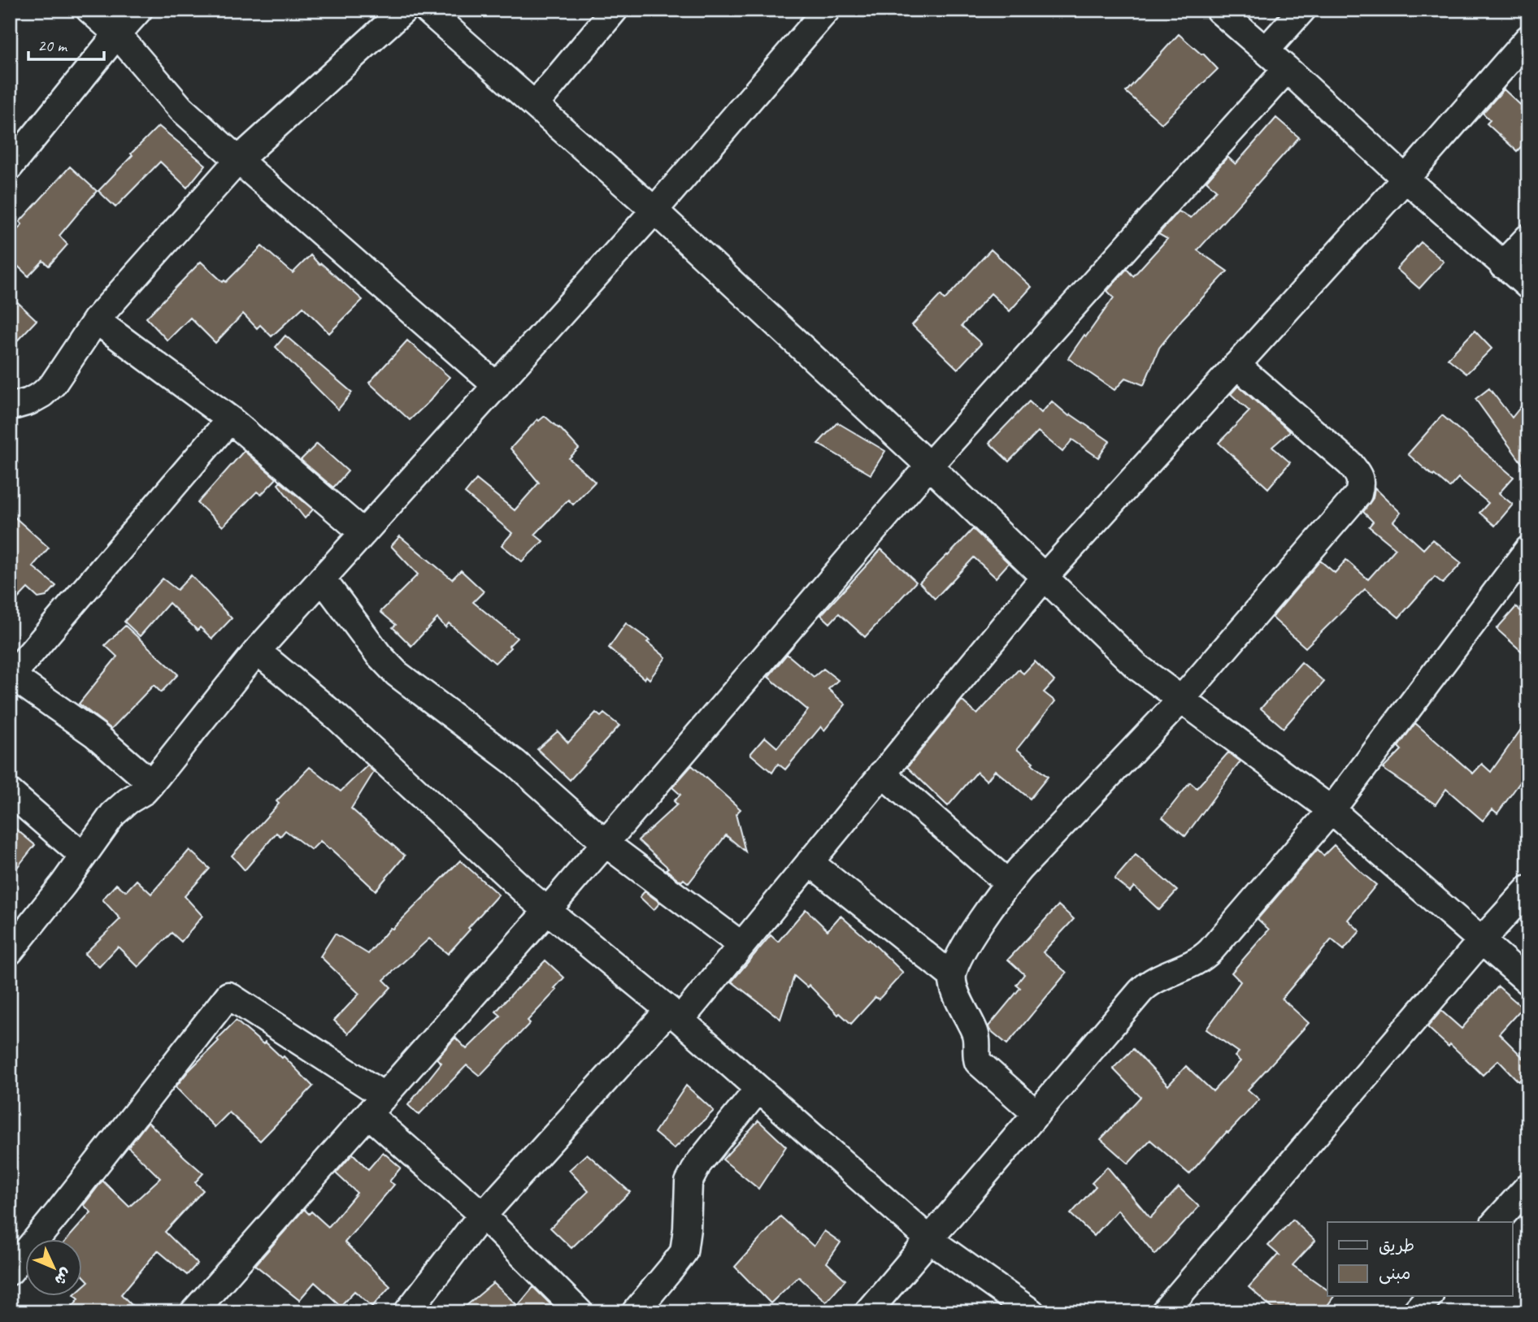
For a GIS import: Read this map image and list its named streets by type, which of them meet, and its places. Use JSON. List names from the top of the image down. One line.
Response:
{"legend":["طريق","مبنى"],"scale_bar":"20 m","north":"bottom right"}
